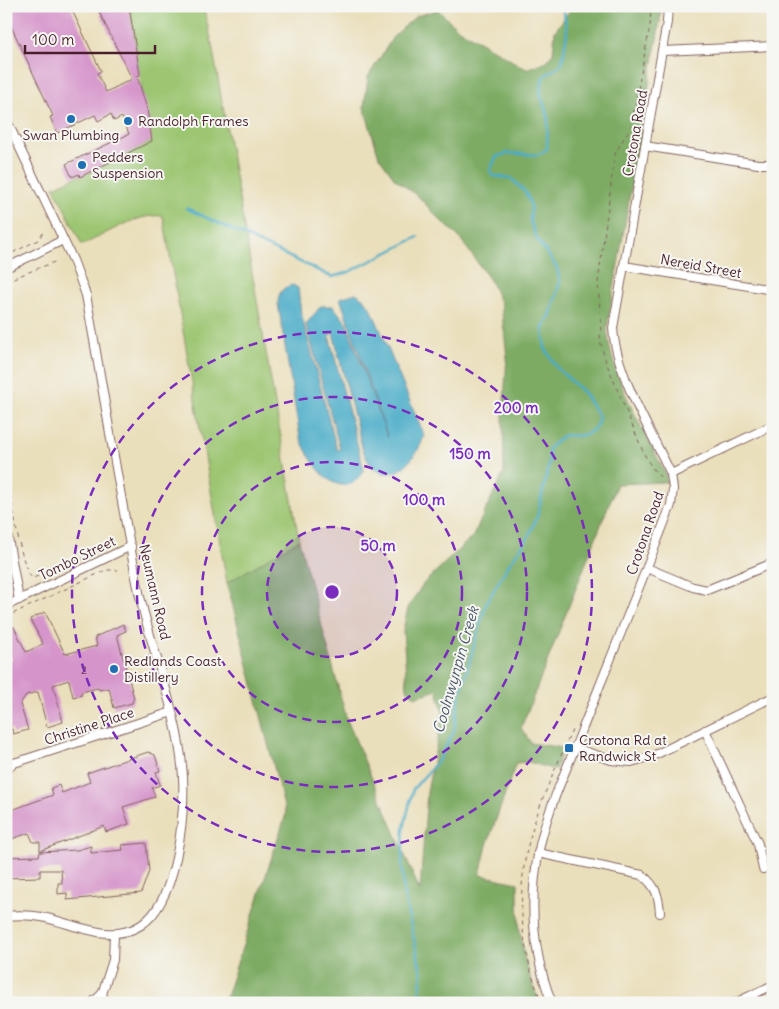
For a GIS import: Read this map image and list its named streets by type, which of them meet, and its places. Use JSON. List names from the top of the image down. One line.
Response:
{"streets":{"street":["Crotona Road","Nereid Street","Tombo Street","Neumann Road","Christine Place"]},"crossings":[["Crotona Road","Nereid Street"],["Tombo Street","Neumann Road"],["Neumann Road","Christine Place"]],"water":["Coolnwynpin Creek"],"places":{"other":["Swan Plumbing","Randolph Frames","Pedders Suspension","Redlands Coast Distillery"],"transit":["Crotona Rd at Randwick St"]},"house_numbers":["2"],"scale_bar":"100 m","rings":["200 m","150 m","100 m","50 m"]}
